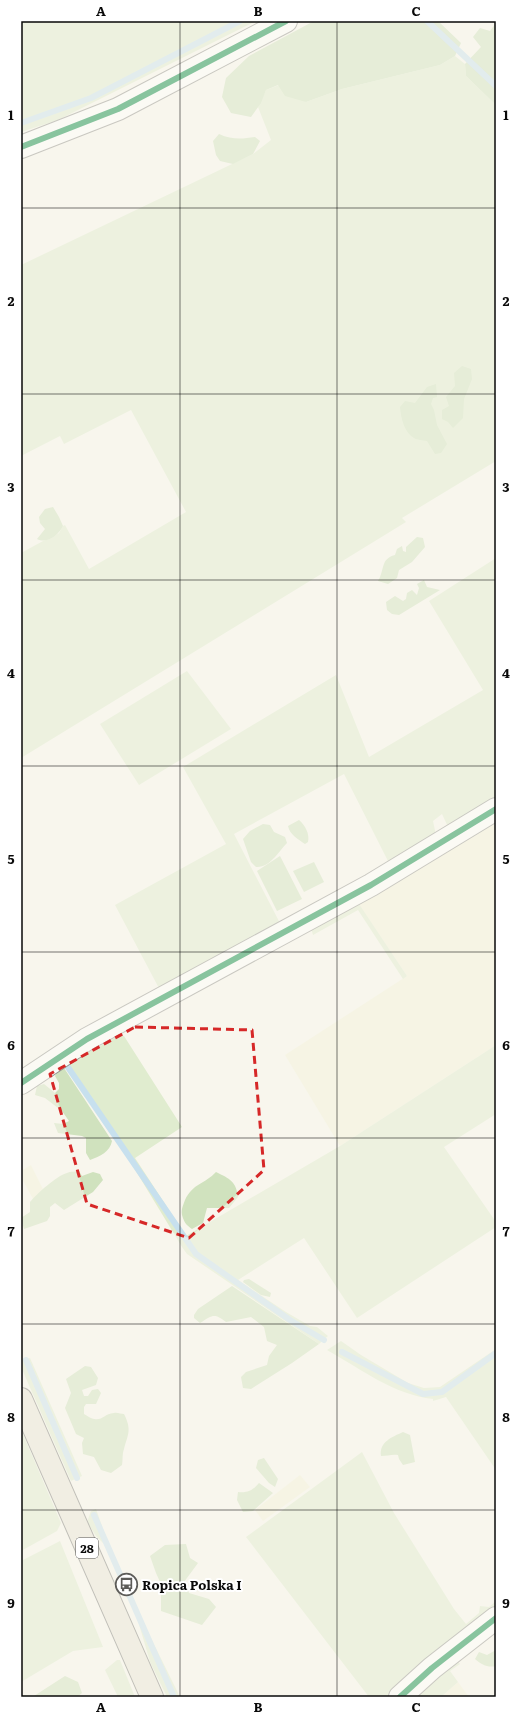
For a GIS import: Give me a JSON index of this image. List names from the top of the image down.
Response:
{
  "streets": {
    "main road": ["28"]
  },
  "places": {
    "bus stop": ["Ropica Polska I"]
  },
  "grid": {
    "columns": ["A", "B", "C"],
    "rows": [
      "1",
      "2",
      "3",
      "4",
      "5",
      "6",
      "7",
      "8",
      "9"
    ]
  }
}
